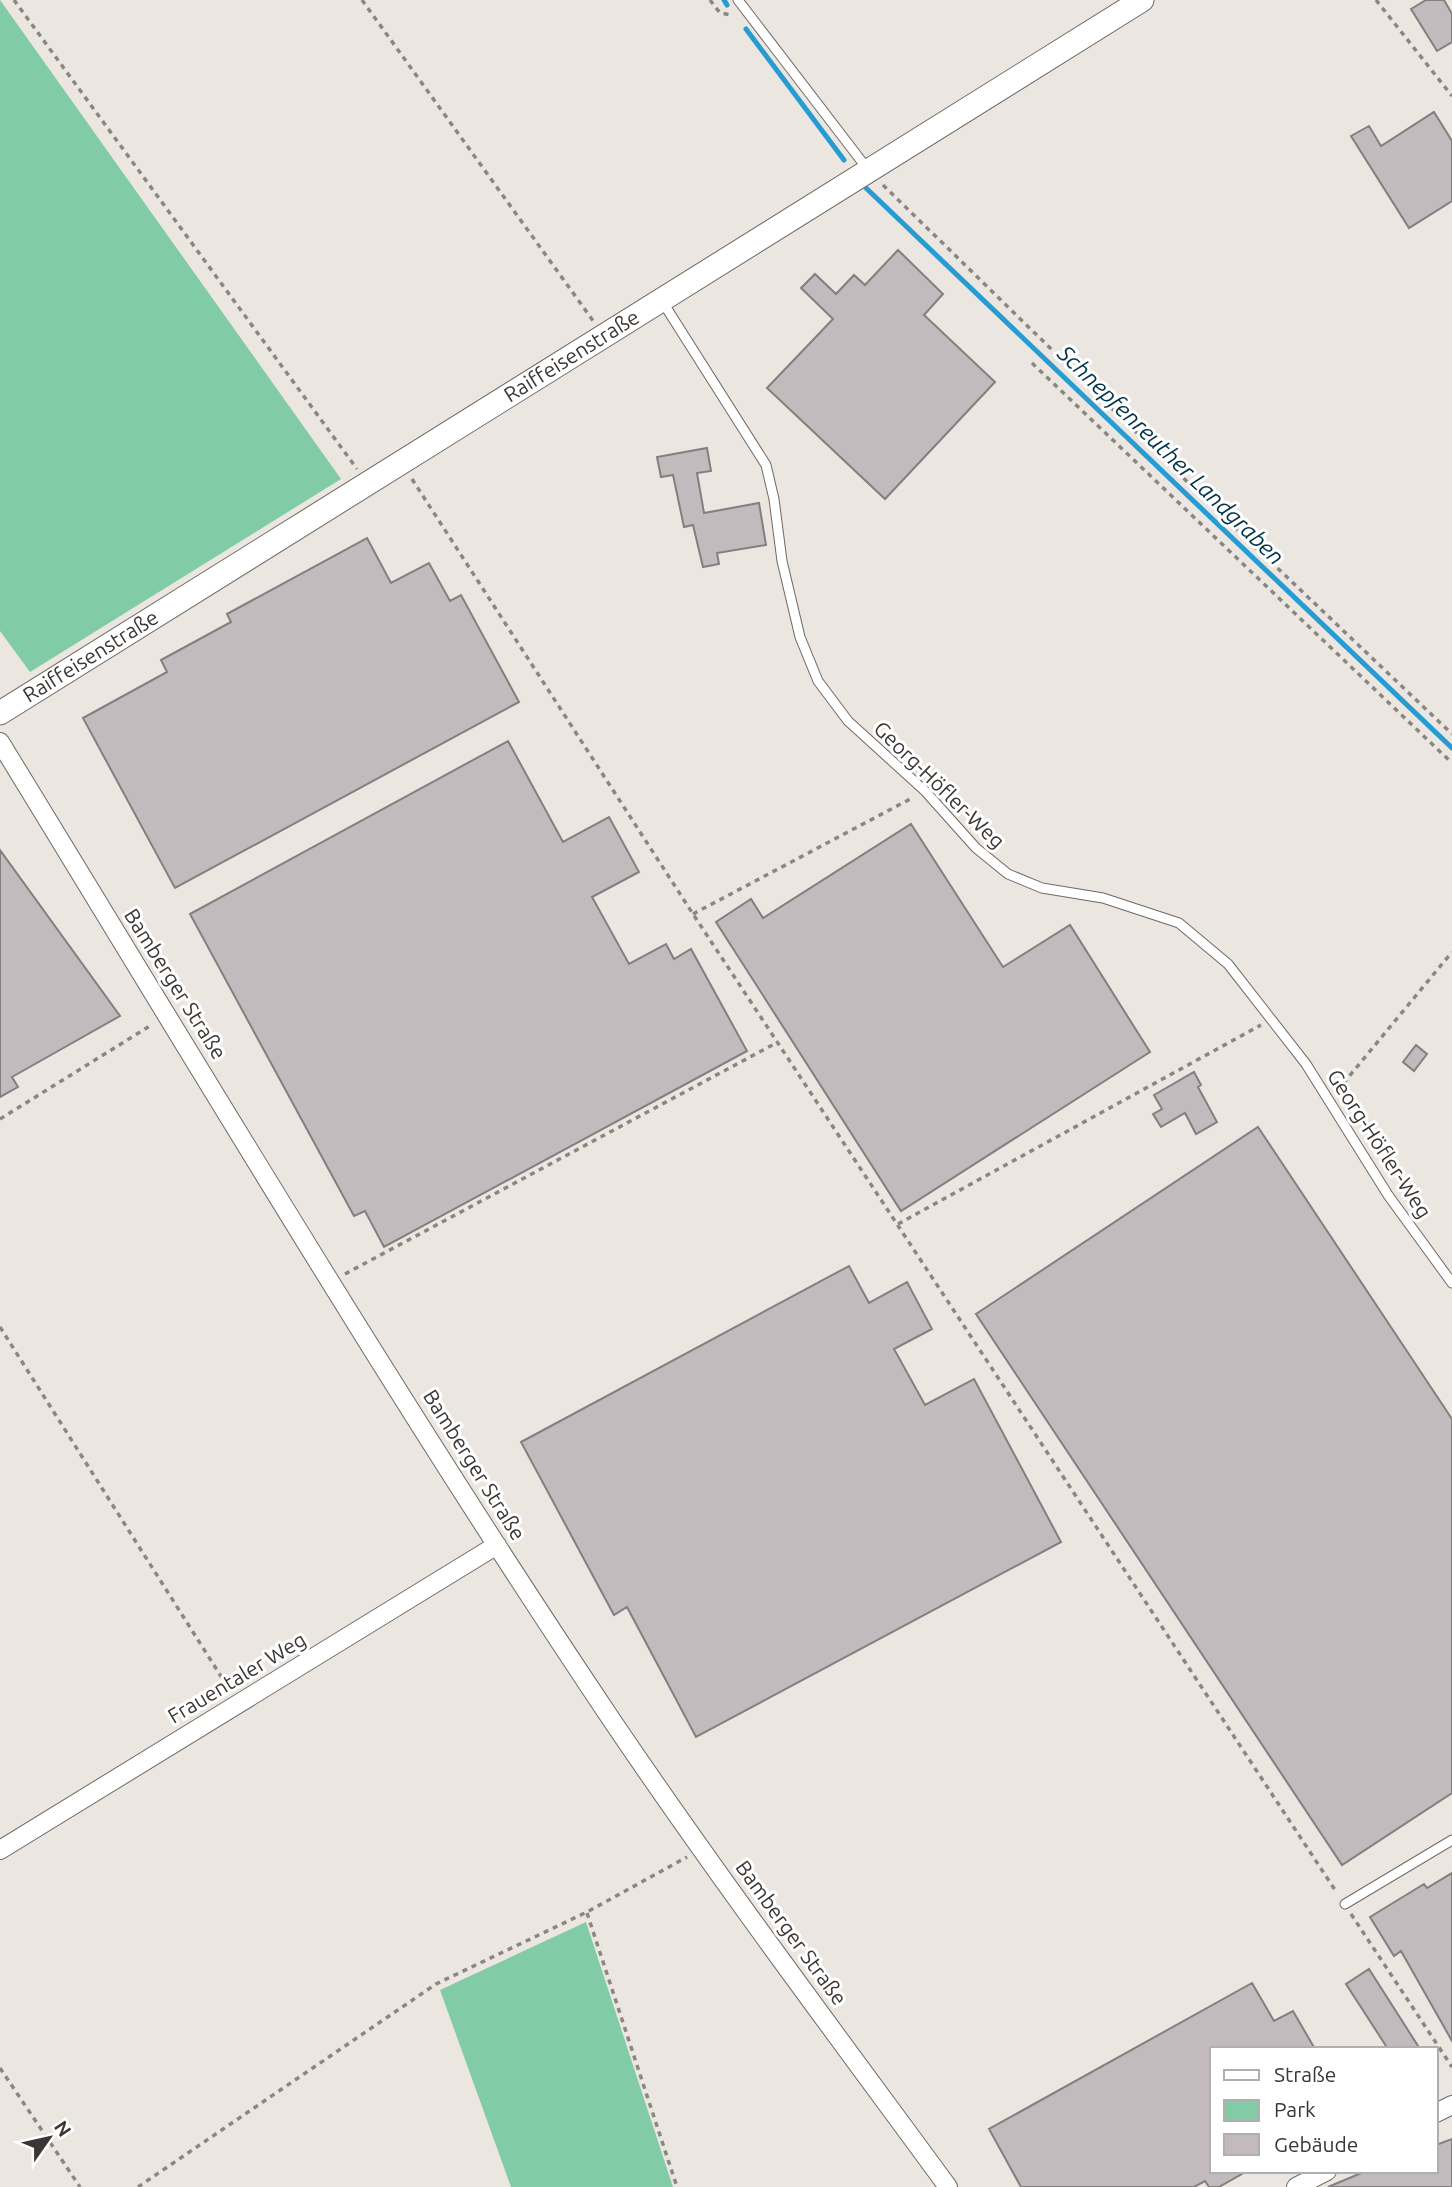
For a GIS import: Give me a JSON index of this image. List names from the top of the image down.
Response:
{
  "streets": {
    "street": ["Raiffeisenstraße", "Bamberger Straße", "Frauentaler Weg"],
    "lane": ["Georg-Höfler-Weg"]
  },
  "crossings": [
    ["Raiffeisenstraße", "Georg-Höfler-Weg"],
    ["Bamberger Straße", "Frauentaler Weg"]
  ],
  "water": ["Schnepfenreuther Landgraben"],
  "legend": ["Straße", "Park", "Gebäude"],
  "north": "top right"
}
